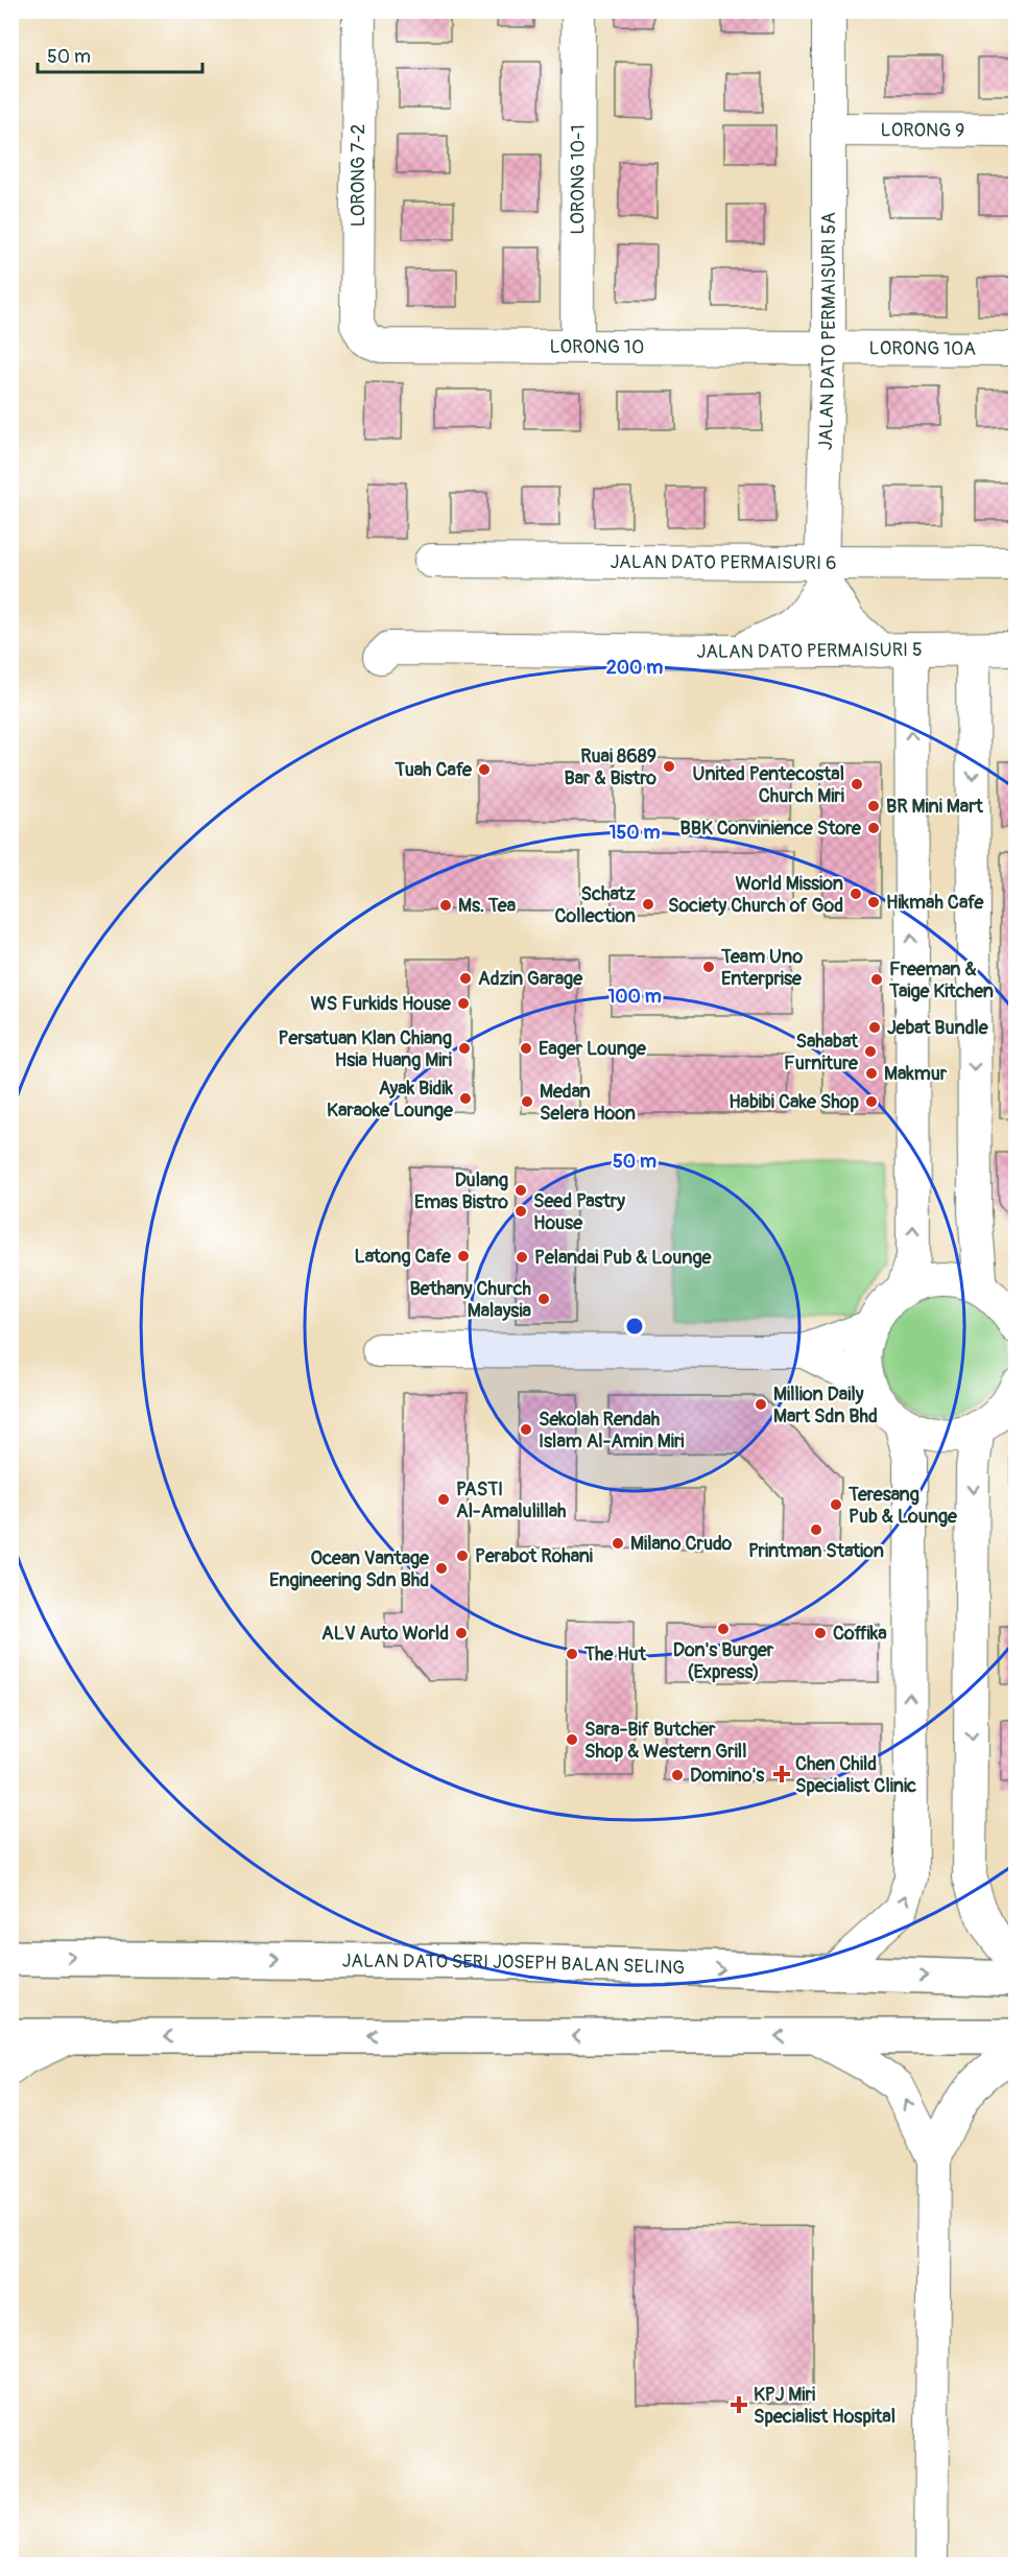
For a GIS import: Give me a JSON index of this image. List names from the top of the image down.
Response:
{
  "streets": {
    "main road": ["JALAN DATO SERI JOSEPH BALAN SELING"],
    "street": [
      "LORONG 9",
      "LORONG 7-2",
      "LORONG 10-1",
      "JALAN DATO PERMAISURI 5A",
      "LORONG 10",
      "LORONG 10A",
      "JALAN DATO PERMAISURI 6",
      "JALAN DATO PERMAISURI 5"
    ]
  },
  "crossings": [
    ["LORONG 9", "JALAN DATO PERMAISURI 5A"],
    ["LORONG 7-2", "LORONG 10"],
    ["LORONG 10-1", "LORONG 10"],
    ["JALAN DATO PERMAISURI 5A", "LORONG 10"],
    ["JALAN DATO PERMAISURI 5A", "LORONG 10A"],
    ["JALAN DATO PERMAISURI 5A", "JALAN DATO PERMAISURI 6"],
    ["JALAN DATO PERMAISURI 5A", "JALAN DATO PERMAISURI 5"],
    ["LORONG 10", "LORONG 10A"]
  ],
  "places": {
    "other": [
      "Ruai 8689 Bar & Bistro",
      "Tuah Cafe",
      "United Pentecostal Church Miri",
      "BR Mini Mart",
      "BBK Convinience Store",
      "World Mission Society Church of God",
      "Hikmah Cafe",
      "Schatz Collection",
      "Ms. Tea",
      "Team Uno Enterprise",
      "Adzin Garage",
      "Freeman & Taige Kitchen",
      "WS Furkids House",
      "Jebat Bundle",
      "Persatuan Klan Chiang Hsia Huang Miri",
      "Eager Lounge",
      "Sahabat Furniture",
      "Makmur",
      "Ayak Bidik Karaoke Lounge",
      "Medan Selera Hoon",
      "Habibi Cake Shop",
      "Dulang Emas Bistro",
      "Seed Pastry House",
      "Latong Cafe",
      "Pelandai Pub & Lounge",
      "Bethany Church Malaysia",
      "Million Daily Mart Sdn Bhd",
      "Sekolah Rendah Islam Al-Amin Miri",
      "PASTI Al-Amalulillah",
      "Teresang Pub & Lounge",
      "Printman Station",
      "Milano Crudo",
      "Perabot Rohani",
      "Ocean Vantage Engineering Sdn Bhd",
      "Don's Burger (Express)",
      "ALV Auto World",
      "Coffika",
      "The Hut",
      "Sara-Bif Butcher Shop & Western Grill",
      "Domino's"
    ],
    "health": ["Chen Child Specialist Clinic", "KPJ Miri Specialist Hospital"]
  },
  "scale_bar": "50 m",
  "rings": [
    "200 m",
    "150 m",
    "100 m",
    "50 m"
  ]
}
